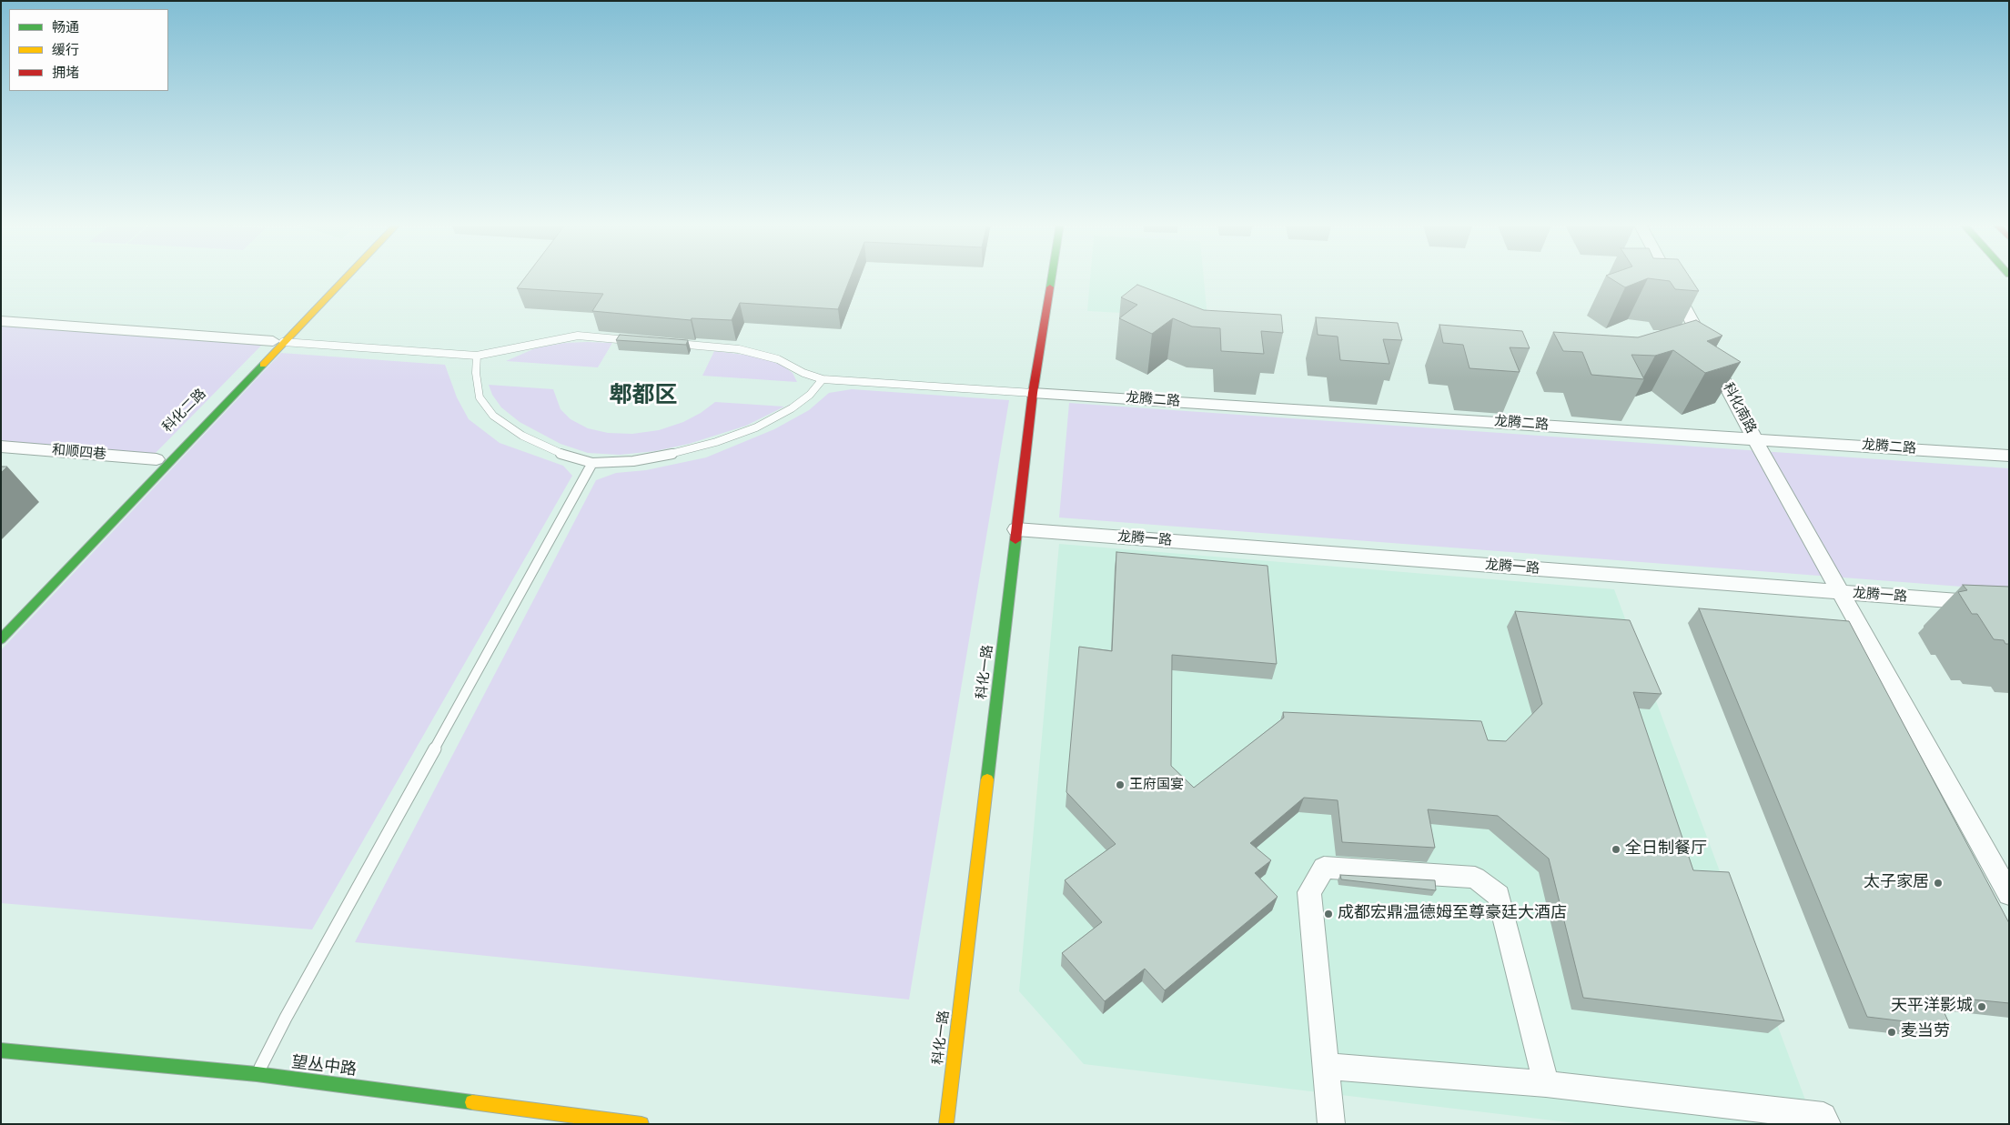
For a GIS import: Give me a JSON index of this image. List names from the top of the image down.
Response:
{
  "streets": {
    "main road": ["科化二路", "科化一路", "望丛中路"],
    "street": [
      "龙腾二路",
      "科化南路",
      "和顺四巷",
      "龙腾一路"
    ]
  },
  "crossings": [
    ["龙腾二路", "科化南路"],
    ["龙腾二路", "科化一路"],
    ["科化南路", "龙腾一路"],
    ["龙腾一路", "科化一路"]
  ],
  "districts": ["郫都区"],
  "places": [
    "王府国宴",
    "全日制餐厅",
    "太子家居",
    "成都宏鼎温德姆至尊豪廷大酒店",
    "天平洋影城",
    "麦当劳"
  ],
  "legend": ["畅通", "缓行", "拥堵"]
}
